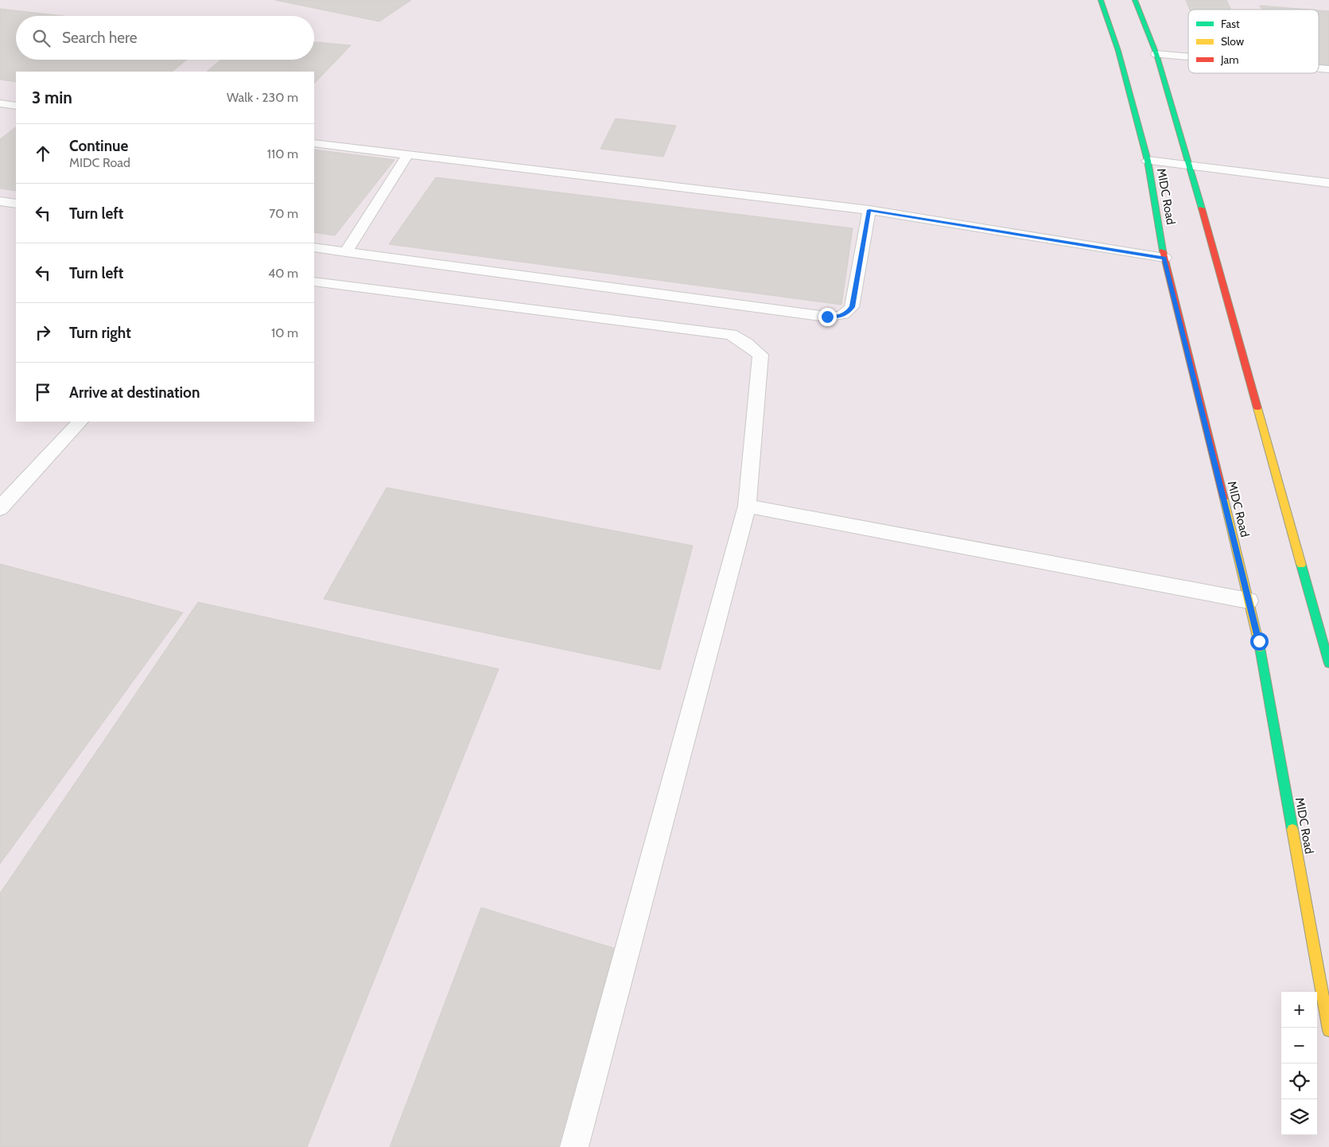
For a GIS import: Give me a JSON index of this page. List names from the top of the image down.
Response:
{
  "streets": {
    "main road": ["MIDC Road"]
  },
  "legend": ["Fast", "Slow", "Jam"],
  "page": {
    "search": "Search here",
    "heading": ["3 min", "Walk · 230 m"],
    "list": [
      ["Continue", "MIDC Road", "110 m"],
      ["Turn left", "70 m"],
      ["Turn left", "40 m"],
      ["Turn right", "10 m"],
      "Arrive at destination"
    ],
    "map_buttons": ["+", "−"]
  }
}
